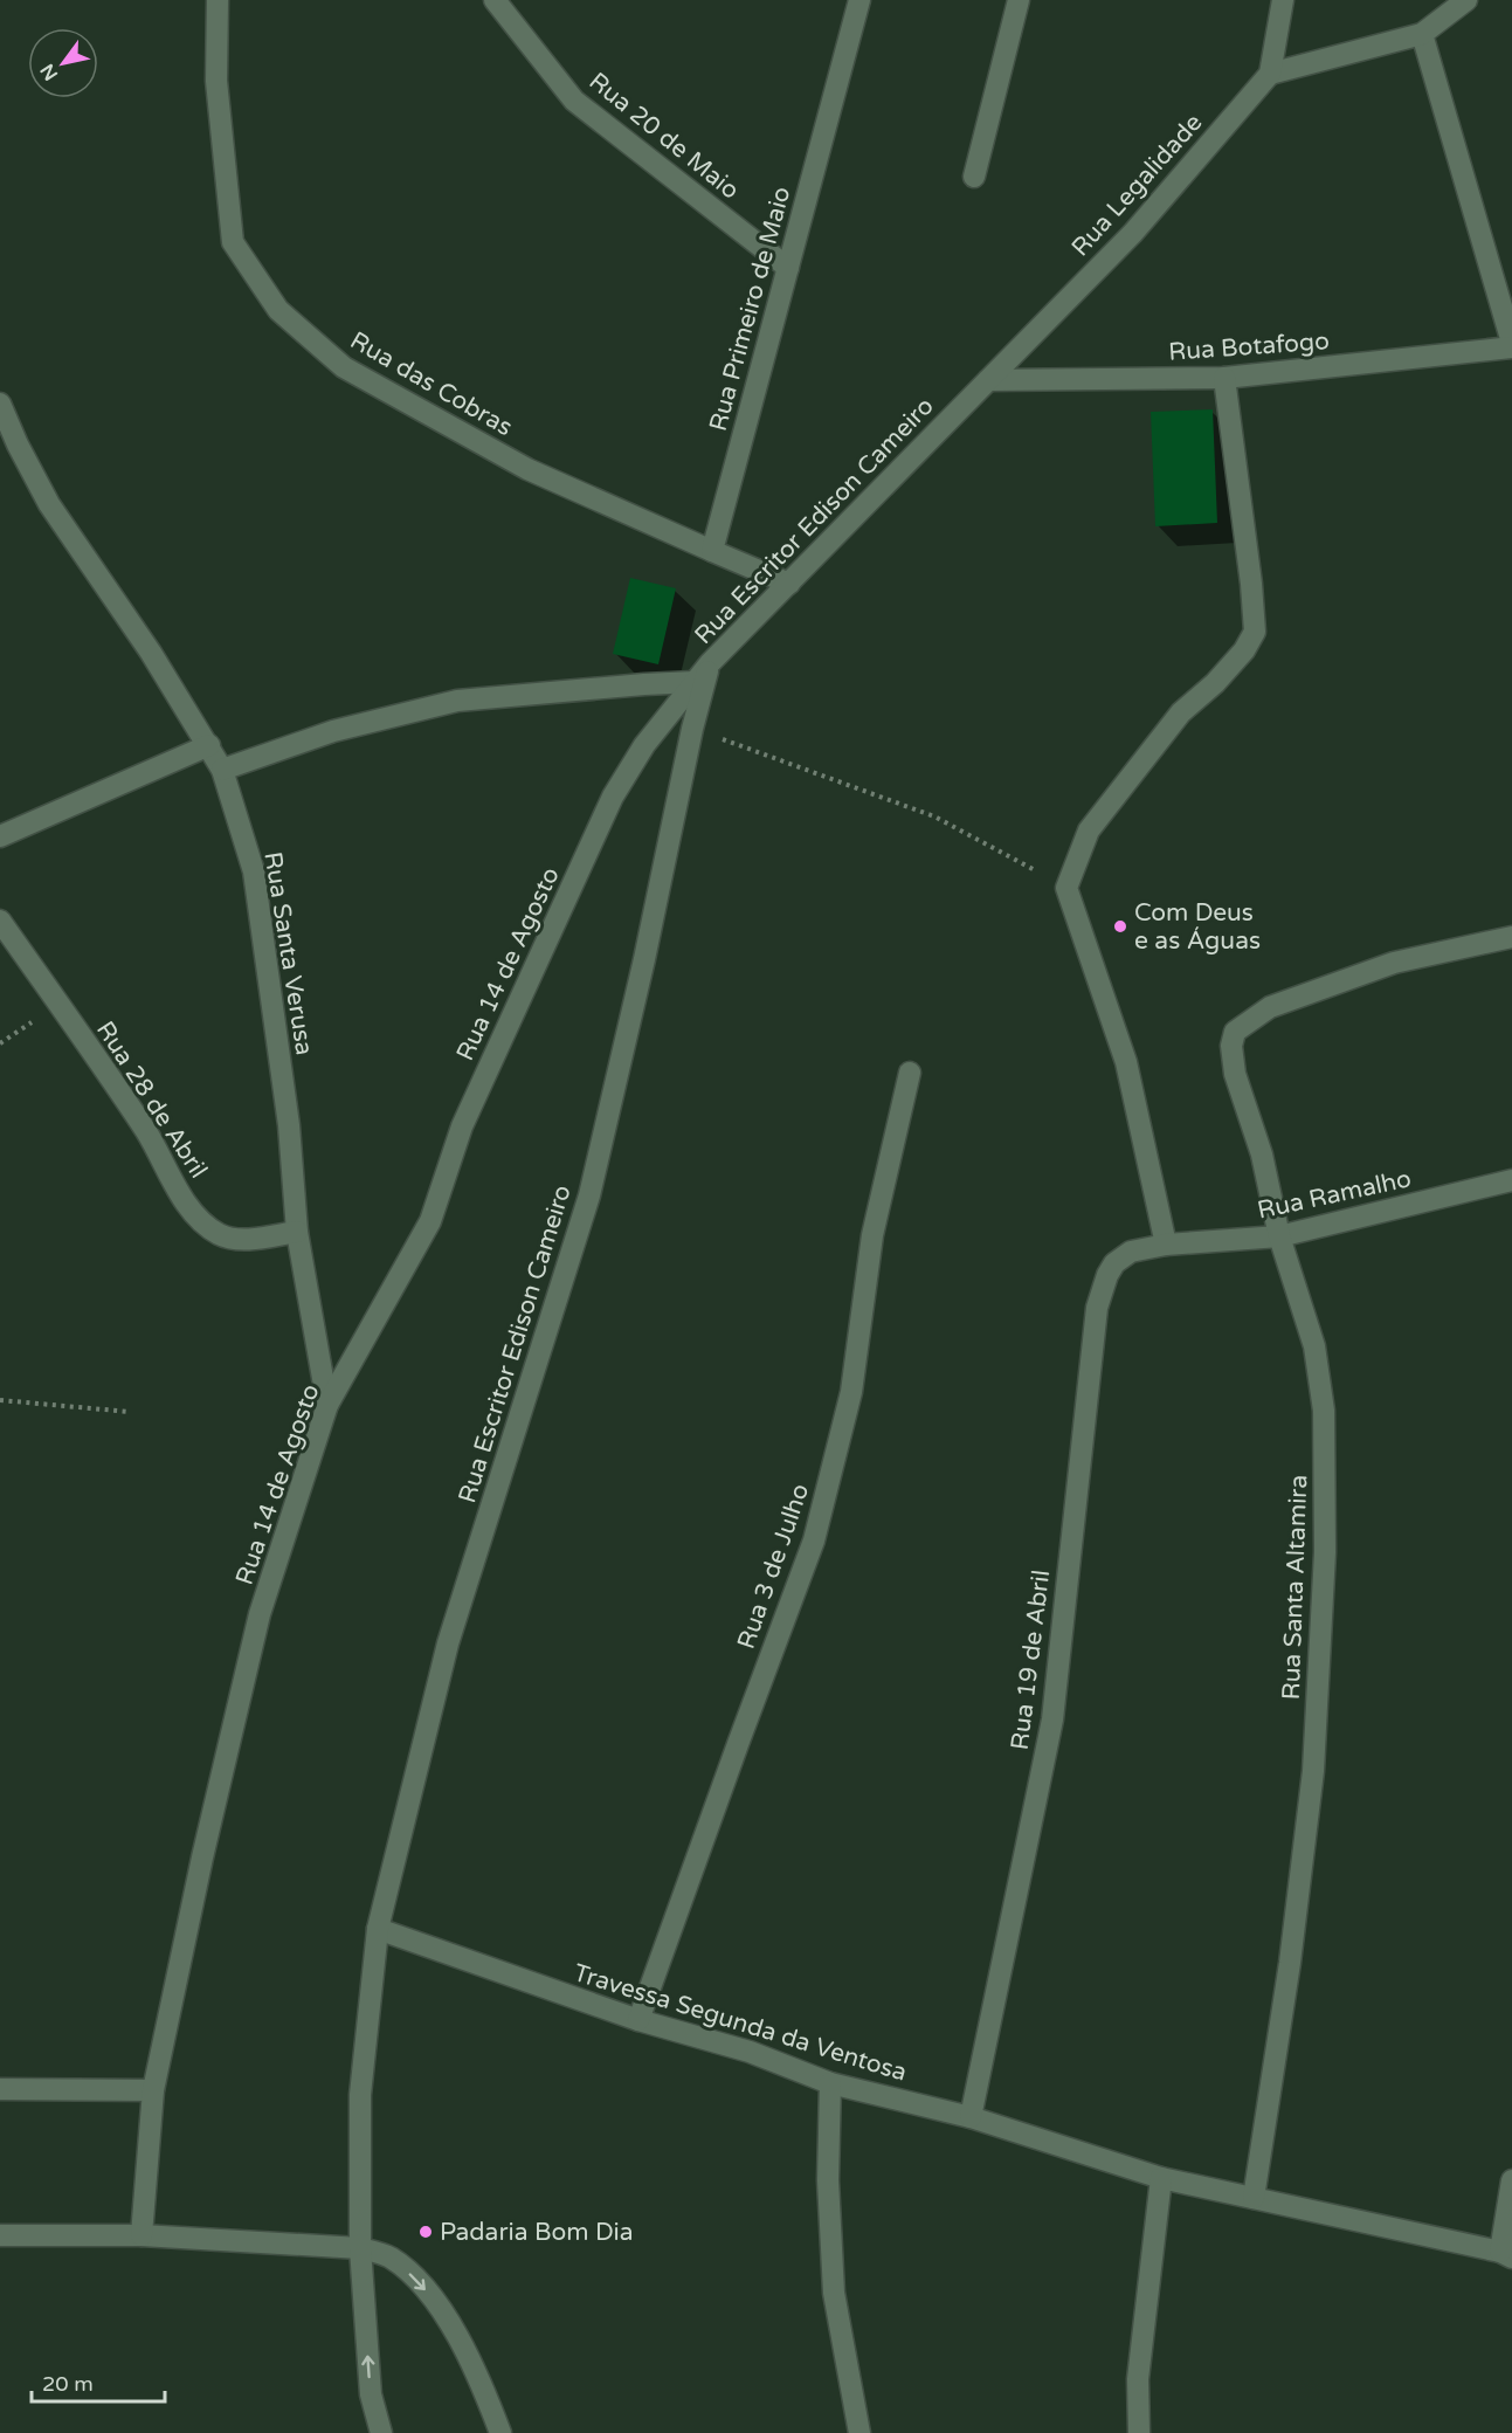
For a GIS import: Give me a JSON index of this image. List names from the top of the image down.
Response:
{
  "streets": {
    "street": [
      "Rua 20 de Maio",
      "Rua Legalidade",
      "Rua Primeiro de Maio",
      "Rua Botafogo",
      "Rua das Cobras",
      "Rua Escritor Edison Cameiro",
      "Rua Santa Verusa",
      "Rua 14 de Agosto",
      "Rua 28 de Abril",
      "Rua Ramalho",
      "Rua 3 de Julho",
      "Rua Santa Altamira",
      "Rua 19 de Abril",
      "Travessa Segunda da Ventosa"
    ]
  },
  "crossings": [
    ["Rua 20 de Maio", "Rua Primeiro de Maio"],
    ["Rua Legalidade", "Rua Botafogo"],
    ["Rua Legalidade", "Rua Escritor Edison Cameiro"],
    ["Rua Primeiro de Maio", "Rua das Cobras"],
    ["Rua Botafogo", "Rua Escritor Edison Cameiro"],
    ["Rua Escritor Edison Cameiro", "Rua 14 de Agosto"],
    ["Rua Escritor Edison Cameiro", "Travessa Segunda da Ventosa"],
    ["Rua Santa Verusa", "Rua 14 de Agosto"],
    ["Rua Santa Verusa", "Rua 28 de Abril"],
    ["Rua Ramalho", "Rua Santa Altamira"],
    ["Rua Ramalho", "Rua 19 de Abril"],
    ["Rua 3 de Julho", "Travessa Segunda da Ventosa"],
    ["Rua Santa Altamira", "Travessa Segunda da Ventosa"],
    ["Rua 19 de Abril", "Travessa Segunda da Ventosa"]
  ],
  "places": ["Com Deus e as Águas", "Padaria Bom Dia"],
  "scale_bar": "20 m",
  "north": "bottom left"
}
